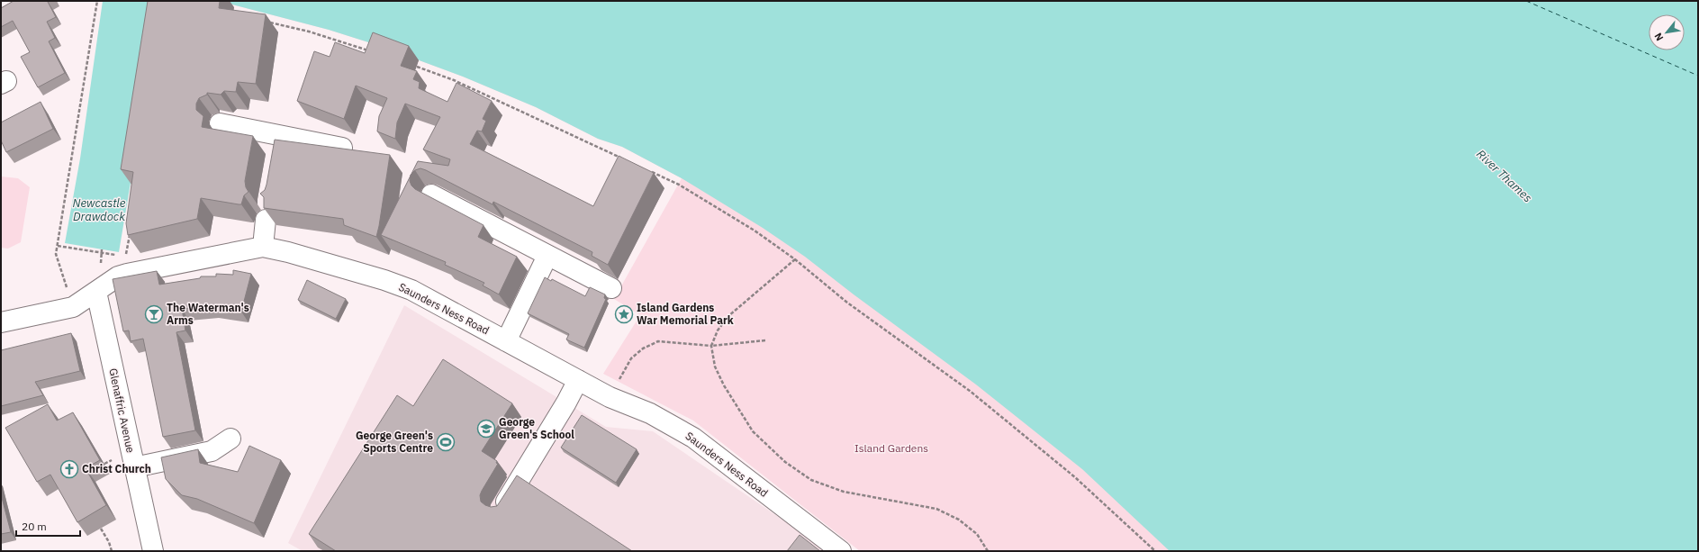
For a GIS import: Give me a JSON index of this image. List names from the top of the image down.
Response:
{
  "streets": {
    "street": ["Saunders Ness Road", "Glenaffric Avenue"]
  },
  "crossings": [
    ["Saunders Ness Road", "Glenaffric Avenue"]
  ],
  "water": ["River Thames", "Newcastle Drawdock"],
  "parks": ["Island Gardens"],
  "places": {
    "bar": ["The Waterman's Arms"],
    "place": ["Island Gardens War Memorial Park"],
    "school or university": ["George Green's School"],
    "sports": ["George Green's Sports Centre"],
    "church": ["Christ Church"]
  },
  "scale_bar": "20 m",
  "north": "bottom left"
}
